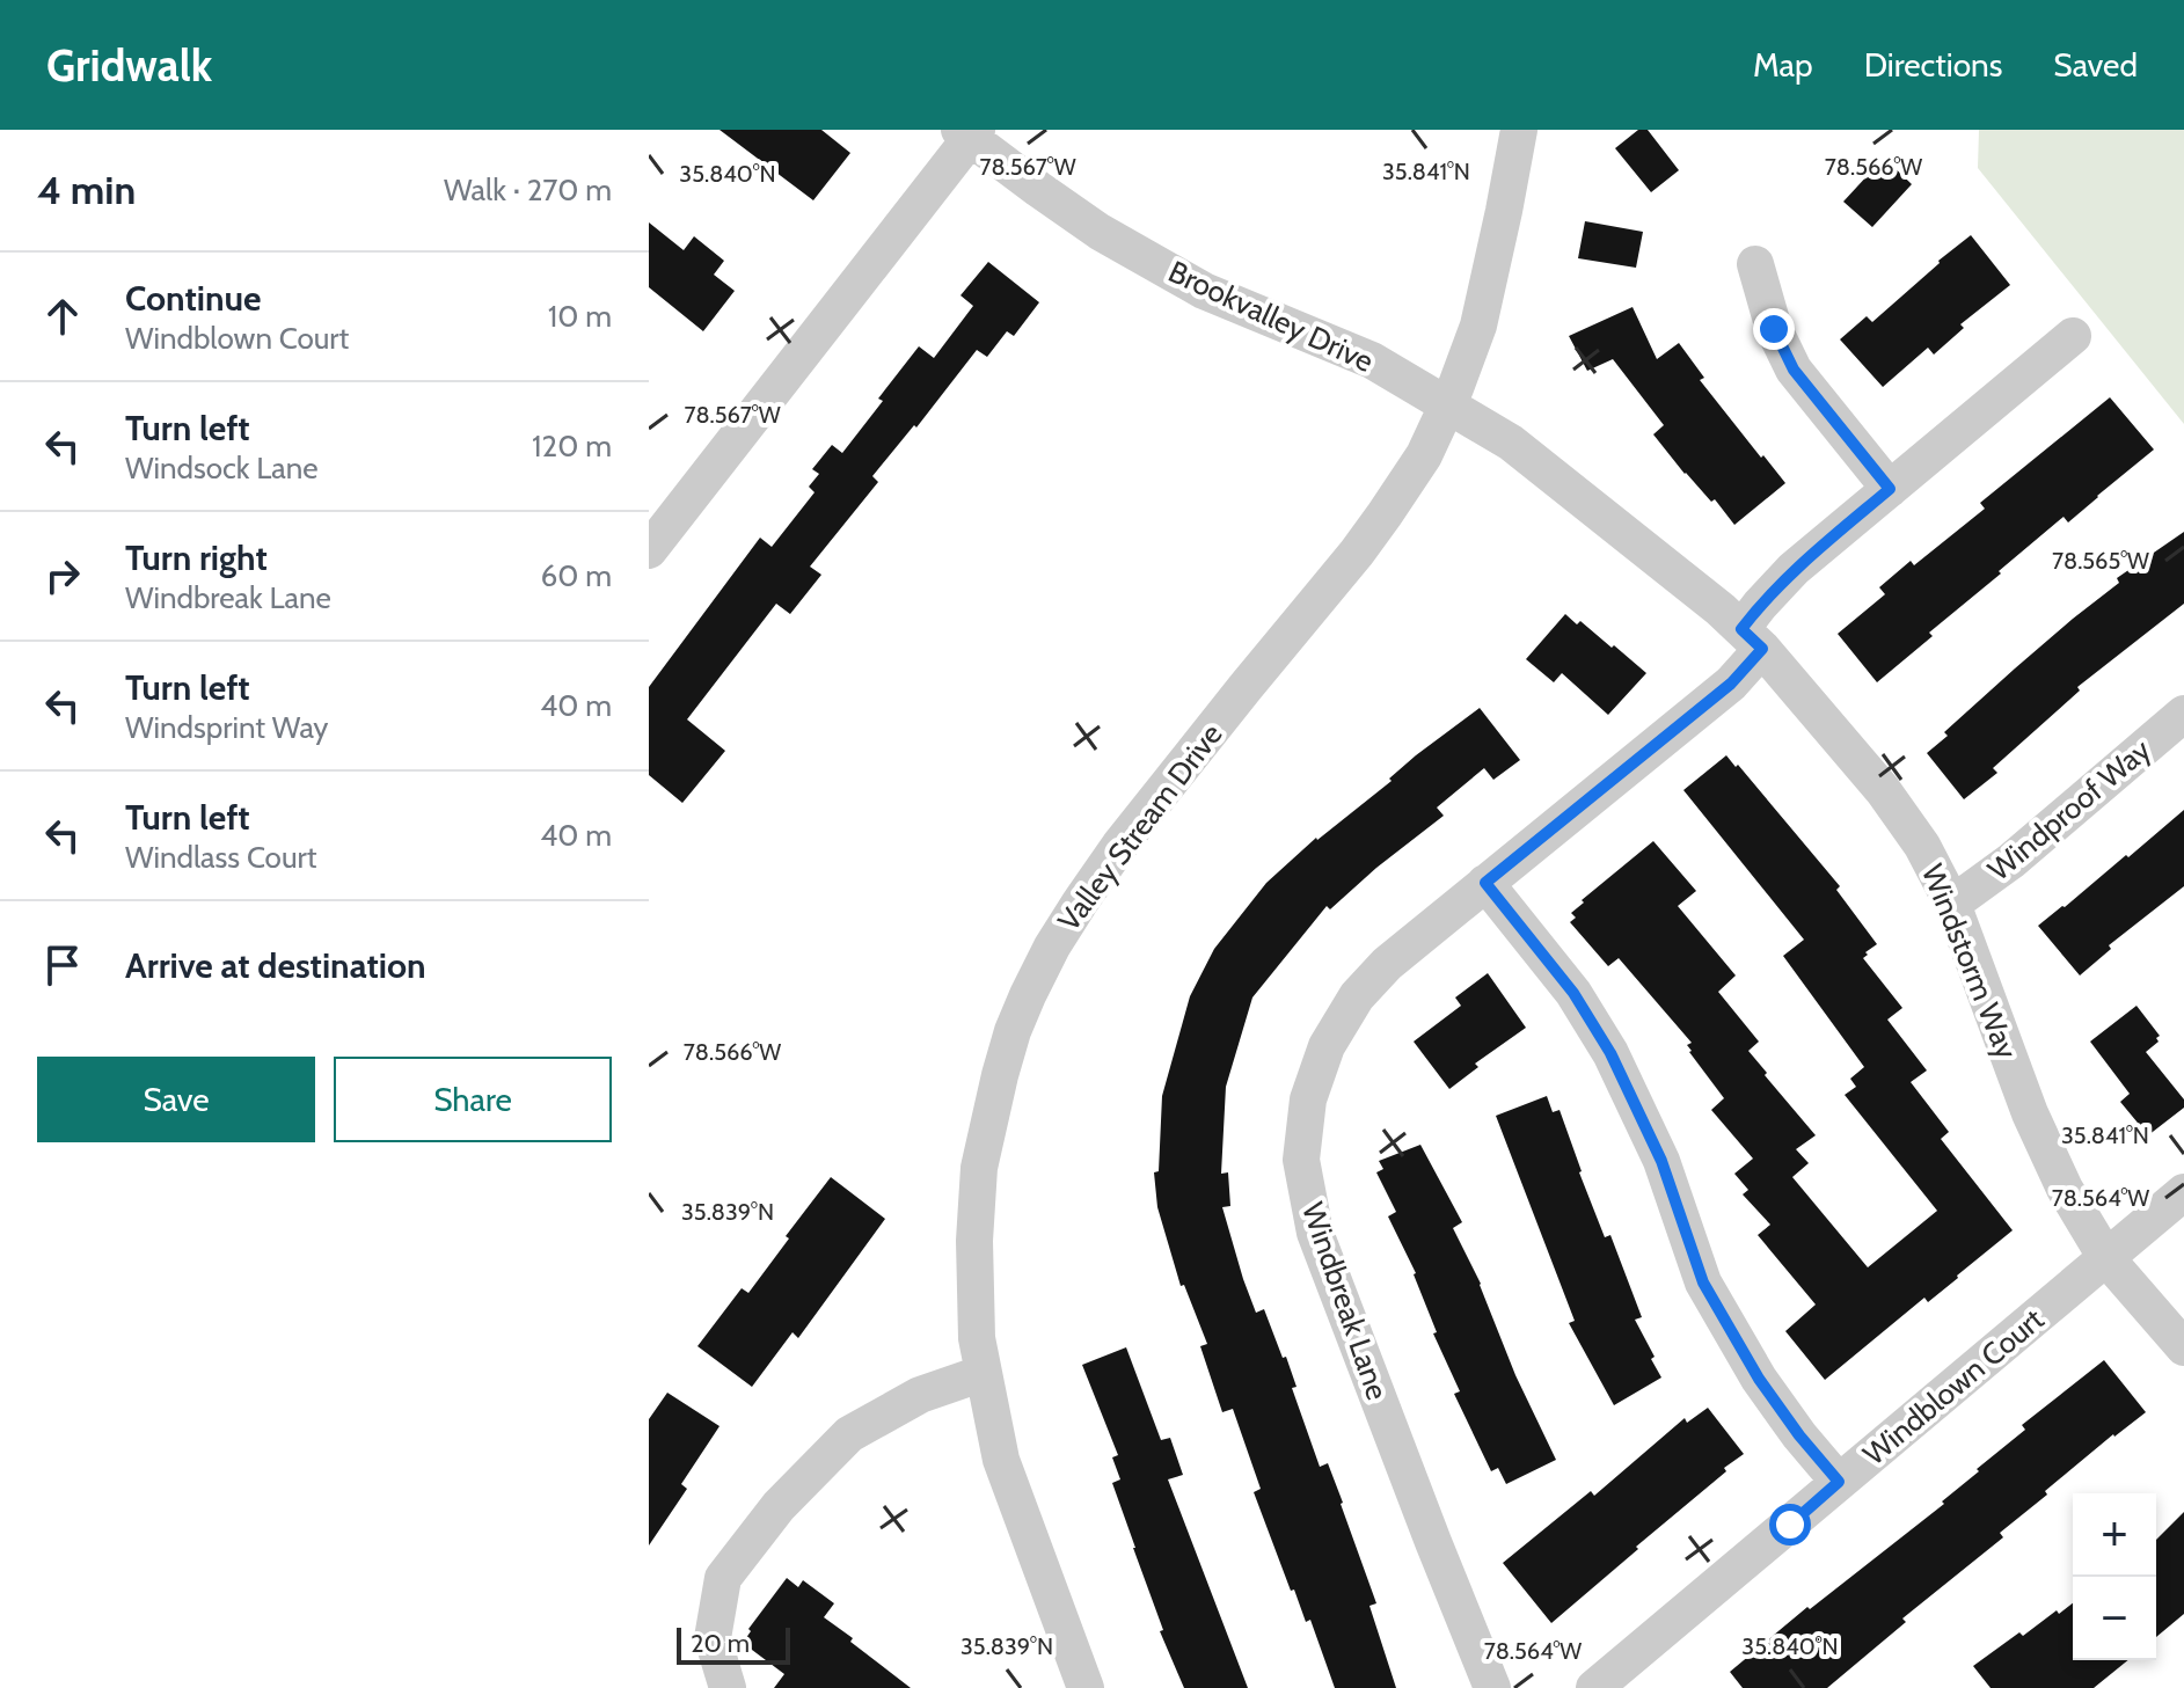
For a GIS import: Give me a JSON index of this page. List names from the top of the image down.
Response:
{
  "streets": {
    "street": [
      "Brookvalley Drive",
      "Windproof Way",
      "Valley Stream Drive",
      "Windstorm Way",
      "Windbreak Lane",
      "Windblown Court"
    ]
  },
  "crossings": [
    ["Brookvalley Drive", "Valley Stream Drive"],
    ["Brookvalley Drive", "Windstorm Way"],
    ["Windproof Way", "Windstorm Way"],
    ["Valley Stream Drive", "Windstorm Way"],
    ["Windstorm Way", "Windbreak Lane"],
    ["Windstorm Way", "Windblown Court"]
  ],
  "scale_bar": "20 m",
  "page": {
    "header": "Gridwalk",
    "nav": ["Map", "Directions", "Saved"],
    "heading": ["4 min", "Walk · 270 m"],
    "list": [
      ["Continue", "Windblown Court", "10 m"],
      ["Turn left", "Windsock Lane", "120 m"],
      ["Turn right", "Windbreak Lane", "60 m"],
      ["Turn left", "Windsprint Way", "40 m"],
      ["Turn left", "Windlass Court", "40 m"],
      "Arrive at destination"
    ],
    "buttons": ["Save", "Share"],
    "map_buttons": ["+", "−"],
    "scale": "20 m"
  },
  "coordinates": [
    "78.567°W",
    "78.566°W",
    "35.841°N",
    "35.840°N",
    "78.565°W",
    "78.564°W",
    "35.839°N"
  ]
}
